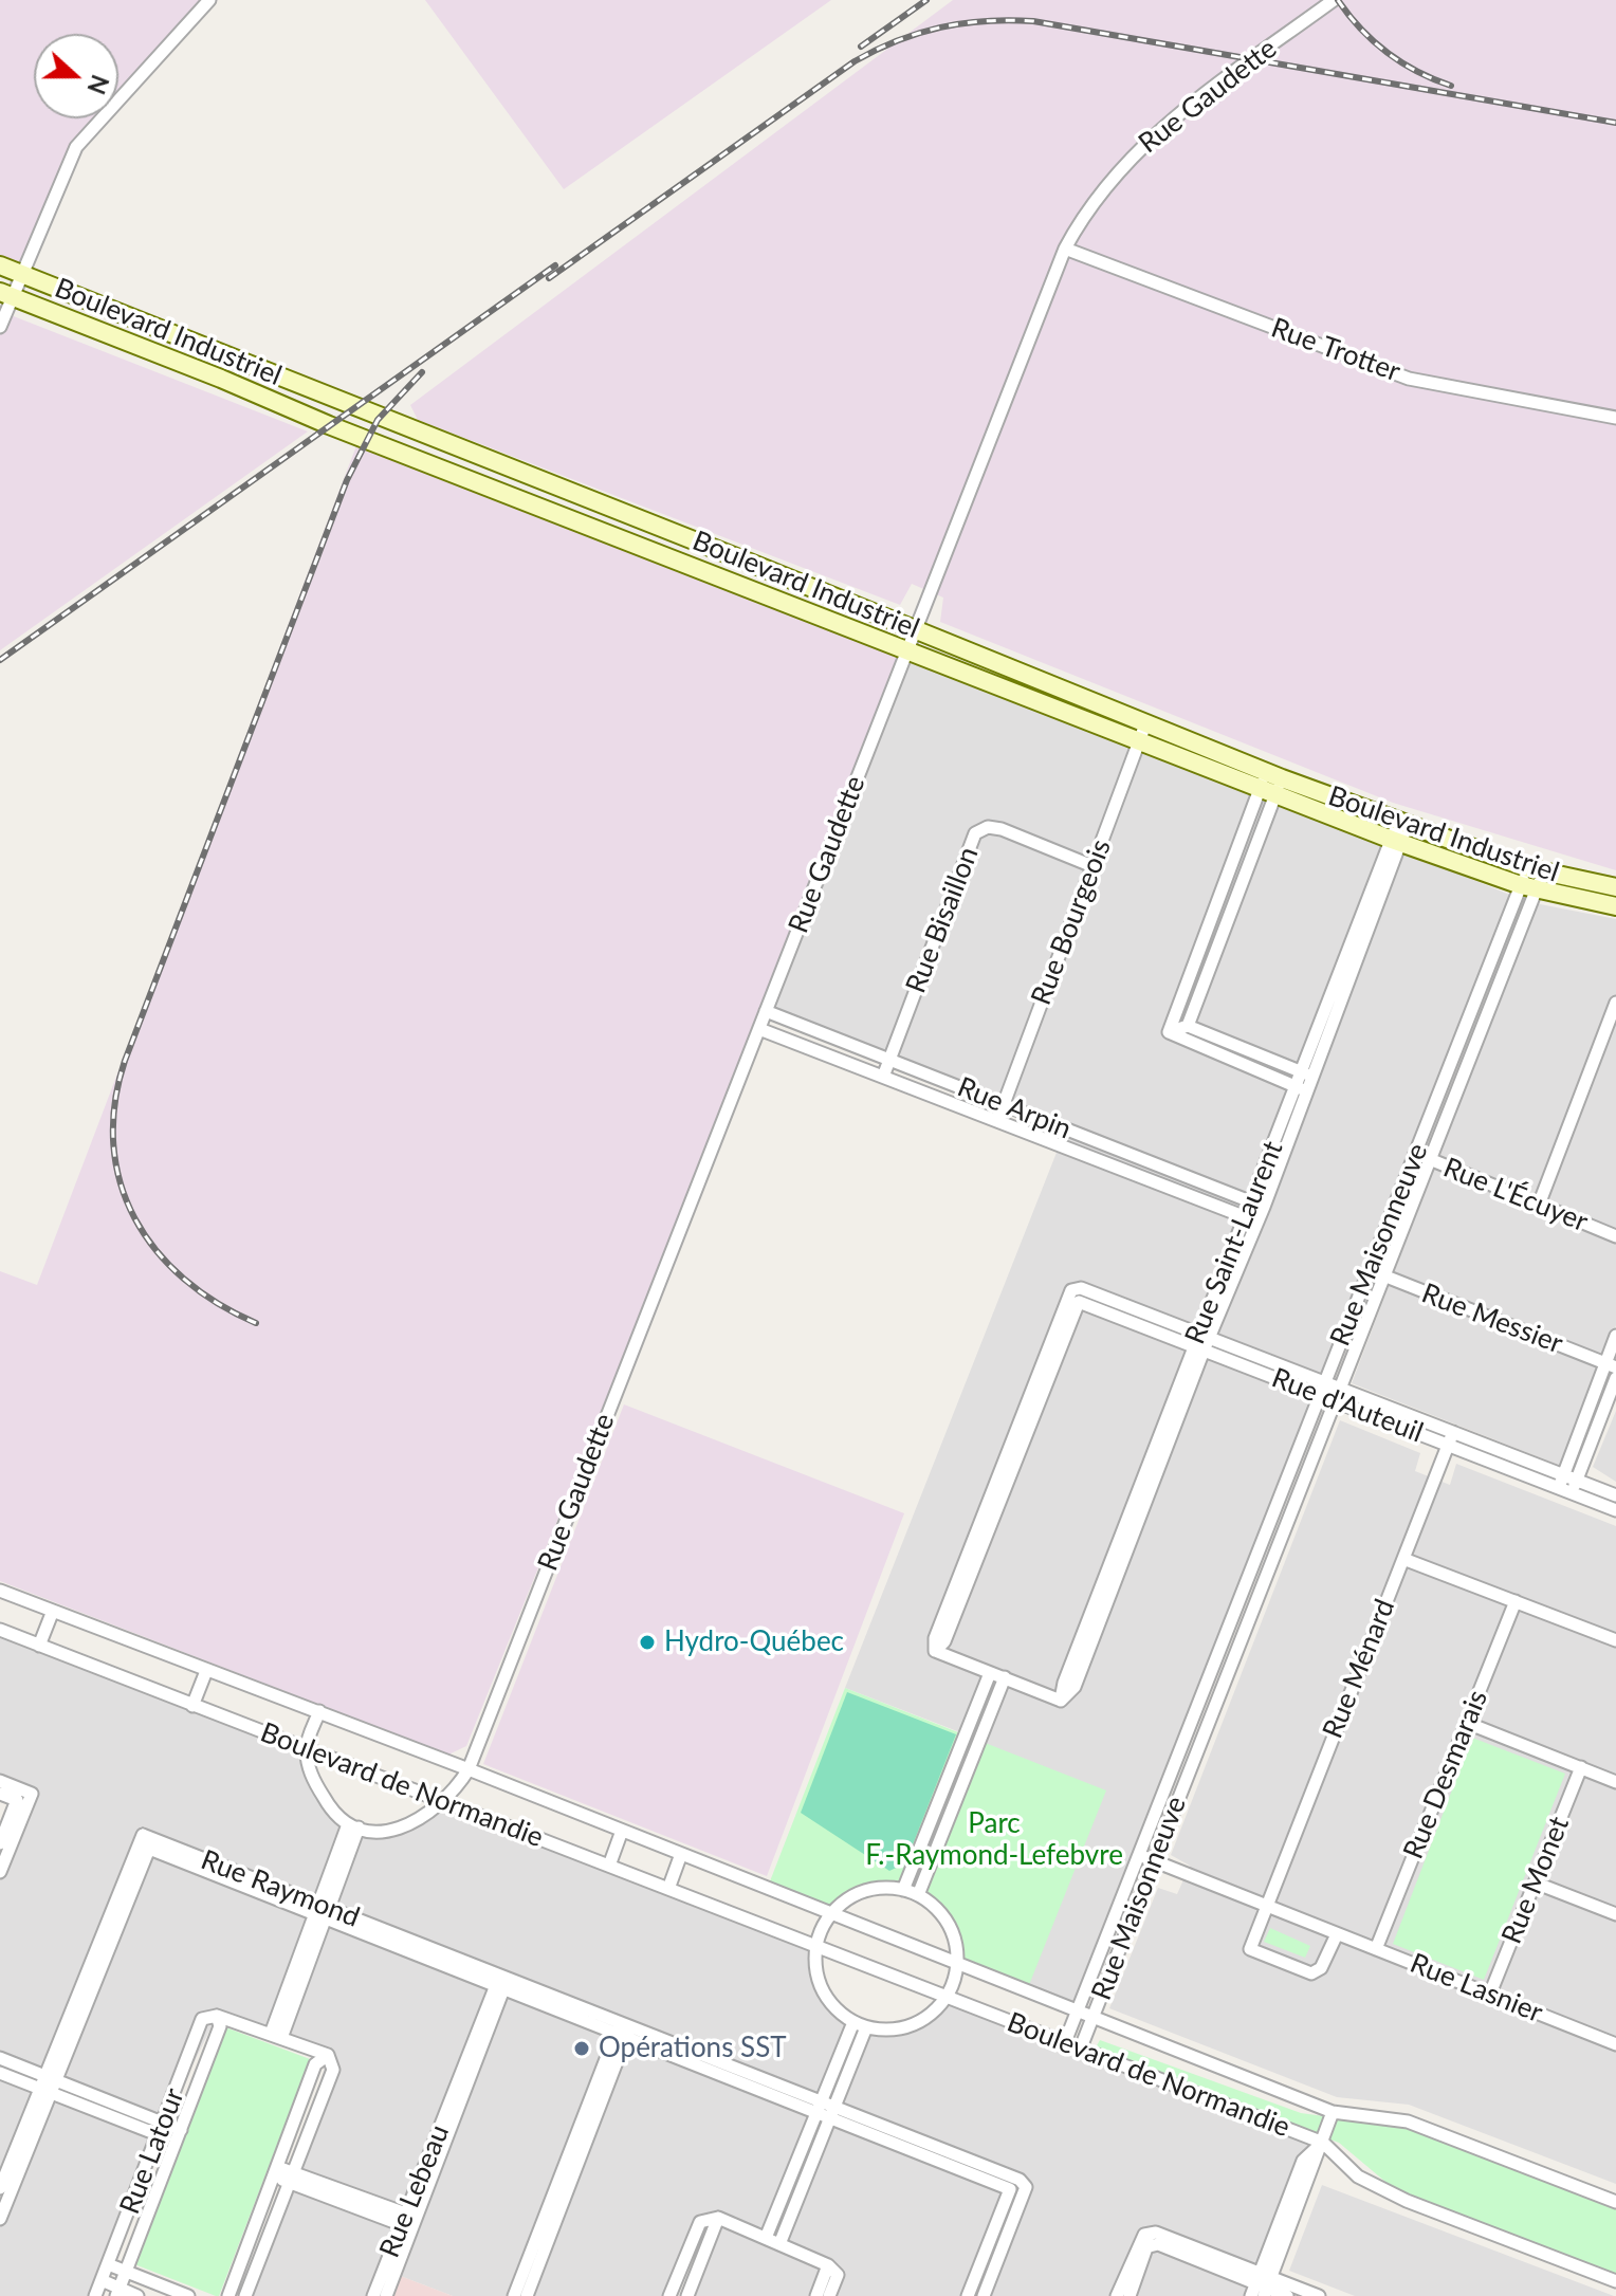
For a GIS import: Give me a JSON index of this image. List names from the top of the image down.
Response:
{
  "streets": {
    "street": [
      "Rue Gaudette",
      "Boulevard Industriel",
      "Rue Trotter",
      "Rue Bisaillon",
      "Rue Bourgeois",
      "Rue Arpin",
      "Rue L'Écuyer",
      "Rue Saint-Laurent",
      "Rue Maisonneuve",
      "Rue Messier",
      "Rue d'Auteuil",
      "Rue Ménard",
      "Rue Desmarais",
      "Boulevard de Normandie",
      "Rue Monet",
      "Rue Raymond",
      "Rue Lasnier",
      "Rue Latour",
      "Rue Lebeau"
    ]
  },
  "crossings": [
    ["Rue Gaudette", "Boulevard Industriel"],
    ["Rue Gaudette", "Rue Trotter"],
    ["Rue Gaudette", "Rue Arpin"],
    ["Rue Gaudette", "Boulevard de Normandie"],
    ["Boulevard Industriel", "Rue Bourgeois"],
    ["Boulevard Industriel", "Rue Saint-Laurent"],
    ["Boulevard Industriel", "Rue Maisonneuve"],
    ["Rue Bisaillon", "Rue Bourgeois"],
    ["Rue Bisaillon", "Rue Arpin"],
    ["Rue Bourgeois", "Rue Arpin"],
    ["Rue Arpin", "Rue Saint-Laurent"],
    ["Rue L'Écuyer", "Rue Maisonneuve"],
    ["Rue Saint-Laurent", "Rue d'Auteuil"],
    ["Rue Maisonneuve", "Rue Messier"],
    ["Rue Maisonneuve", "Rue d'Auteuil"],
    ["Rue Maisonneuve", "Boulevard de Normandie"],
    ["Rue Maisonneuve", "Rue Lasnier"],
    ["Rue d'Auteuil", "Rue Ménard"],
    ["Rue Ménard", "Rue Lasnier"],
    ["Rue Desmarais", "Rue Lasnier"],
    ["Rue Monet", "Rue Lasnier"],
    ["Rue Raymond", "Rue Lebeau"]
  ],
  "parks": ["Parc F.-Raymond-Lefebvre"],
  "places": ["Hydro-Québec", "Opérations SST"],
  "north": "right"
}
